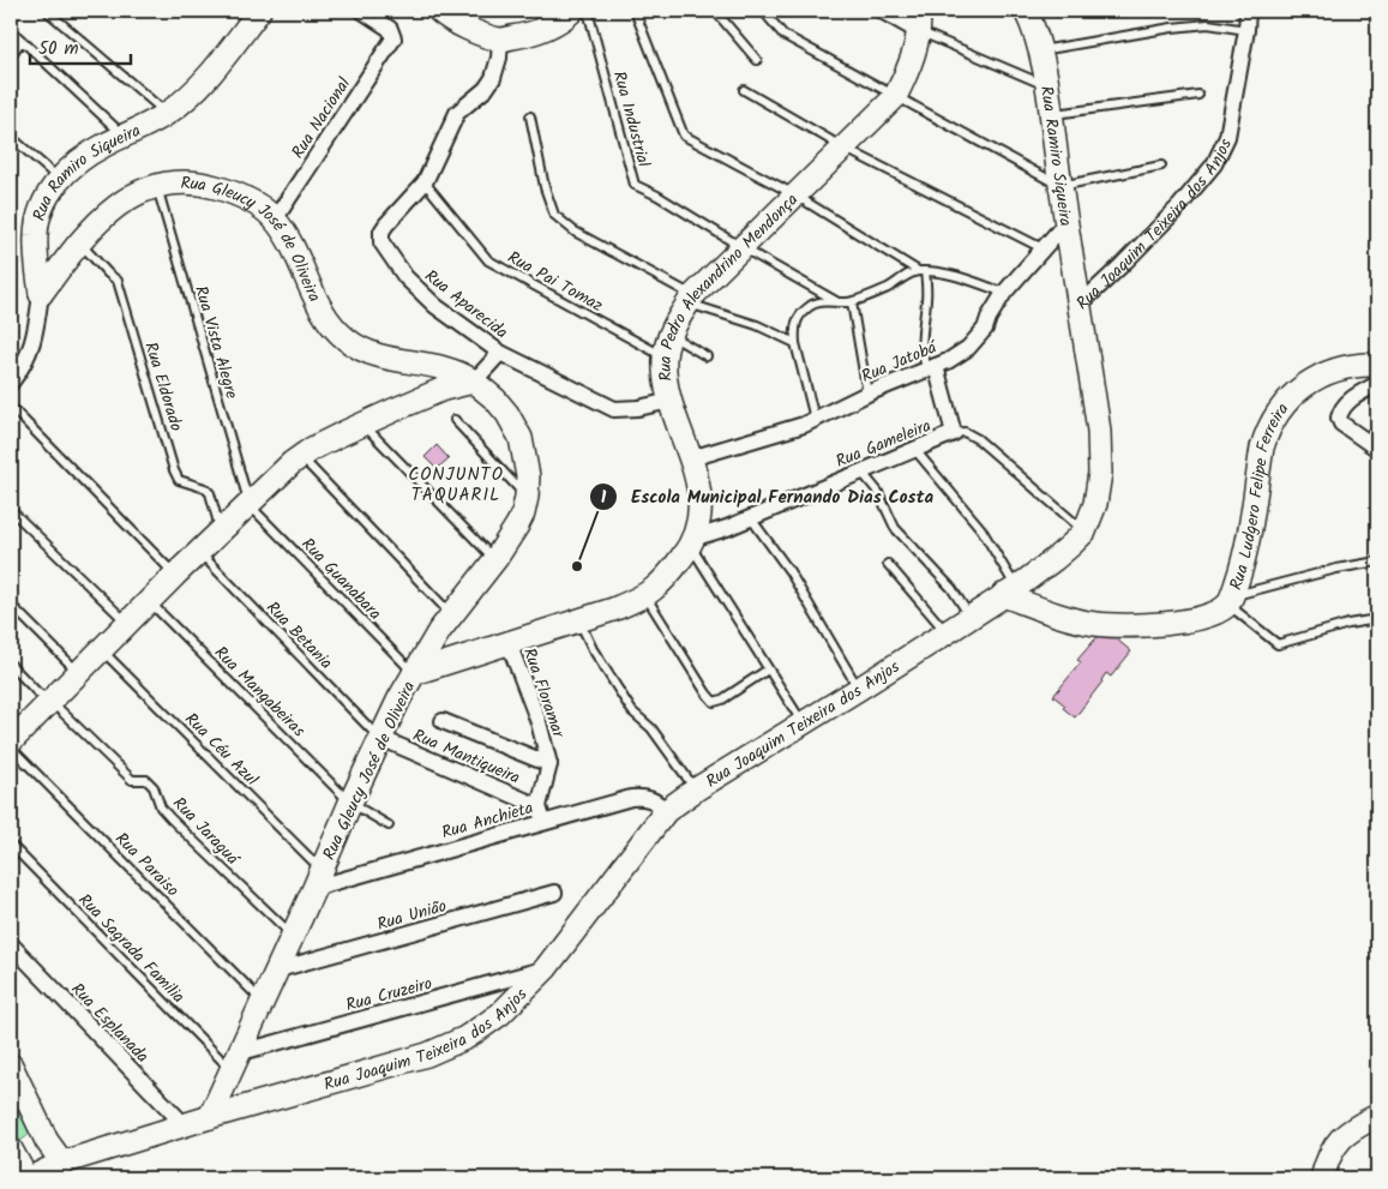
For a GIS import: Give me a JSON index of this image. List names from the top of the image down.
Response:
{
  "streets": {
    "street": [
      "Rua Nacional",
      "Rua Ramiro Siqueira",
      "Rua Joaquim Teixeira dos Anjos",
      "Rua Gleucy José de Oliveira",
      "Rua Pedro Alexandrino Mendonça",
      "Rua Aparecida",
      "Rua Jatobá",
      "Rua Gameleira",
      "Rua Ludgero Felipe Ferreira",
      "Rua Floramar",
      "Rua Mantiqueira",
      "Rua Anchieta",
      "Rua União",
      "Rua Cruzeiro",
      "Rua Esplanada"
    ],
    "lane": [
      "Rua Industrial",
      "Rua Pai Tomaz",
      "Rua Vista Alegre",
      "Rua Eldorado",
      "Rua Guanabara",
      "Rua Betania",
      "Rua Mangabeiras",
      "Rua Céu Azul",
      "Rua Jaraguá",
      "Rua Paraiso",
      "Rua Sagrada Familia"
    ]
  },
  "crossings": [
    ["Rua Nacional", "Rua Gleucy José de Oliveira"],
    ["Rua Industrial", "Rua Pedro Alexandrino Mendonça"],
    ["Rua Ramiro Siqueira", "Rua Joaquim Teixeira dos Anjos"],
    ["Rua Ramiro Siqueira", "Rua Gleucy José de Oliveira"],
    ["Rua Ramiro Siqueira", "Rua Jatobá"],
    ["Rua Joaquim Teixeira dos Anjos", "Rua Gleucy José de Oliveira"],
    ["Rua Joaquim Teixeira dos Anjos", "Rua Ludgero Felipe Ferreira"],
    ["Rua Joaquim Teixeira dos Anjos", "Rua Anchieta"],
    ["Rua Joaquim Teixeira dos Anjos", "Rua Cruzeiro"],
    ["Rua Joaquim Teixeira dos Anjos", "Rua Esplanada"],
    ["Rua Gleucy José de Oliveira", "Rua Pedro Alexandrino Mendonça"],
    ["Rua Gleucy José de Oliveira", "Rua Vista Alegre"],
    ["Rua Gleucy José de Oliveira", "Rua Eldorado"],
    ["Rua Gleucy José de Oliveira", "Rua Guanabara"],
    ["Rua Gleucy José de Oliveira", "Rua Betania"],
    ["Rua Gleucy José de Oliveira", "Rua Mangabeiras"],
    ["Rua Gleucy José de Oliveira", "Rua Céu Azul"],
    ["Rua Gleucy José de Oliveira", "Rua Mantiqueira"],
    ["Rua Gleucy José de Oliveira", "Rua Anchieta"],
    ["Rua Gleucy José de Oliveira", "Rua Jaraguá"],
    ["Rua Gleucy José de Oliveira", "Rua Paraiso"],
    ["Rua Gleucy José de Oliveira", "Rua União"],
    ["Rua Gleucy José de Oliveira", "Rua Sagrada Familia"],
    ["Rua Gleucy José de Oliveira", "Rua Cruzeiro"],
    ["Rua Pai Tomaz", "Rua Pedro Alexandrino Mendonça"],
    ["Rua Pai Tomaz", "Rua Aparecida"],
    ["Rua Pedro Alexandrino Mendonça", "Rua Aparecida"],
    ["Rua Pedro Alexandrino Mendonça", "Rua Jatobá"],
    ["Rua Pedro Alexandrino Mendonça", "Rua Gameleira"],
    ["Rua Pedro Alexandrino Mendonça", "Rua Guanabara"],
    ["Rua Pedro Alexandrino Mendonça", "Rua Floramar"],
    ["Rua Vista Alegre", "Rua Guanabara"],
    ["Rua Betania", "Rua Mantiqueira"],
    ["Rua Floramar", "Rua Mantiqueira"],
    ["Rua Céu Azul", "Rua Anchieta"],
    ["Rua Sagrada Familia", "Rua Cruzeiro"]
  ],
  "districts": ["CONJUNTO TAQUARIL"],
  "places": ["Escola Municipal Fernando Dias Costa"],
  "scale_bar": "50 m"
}
